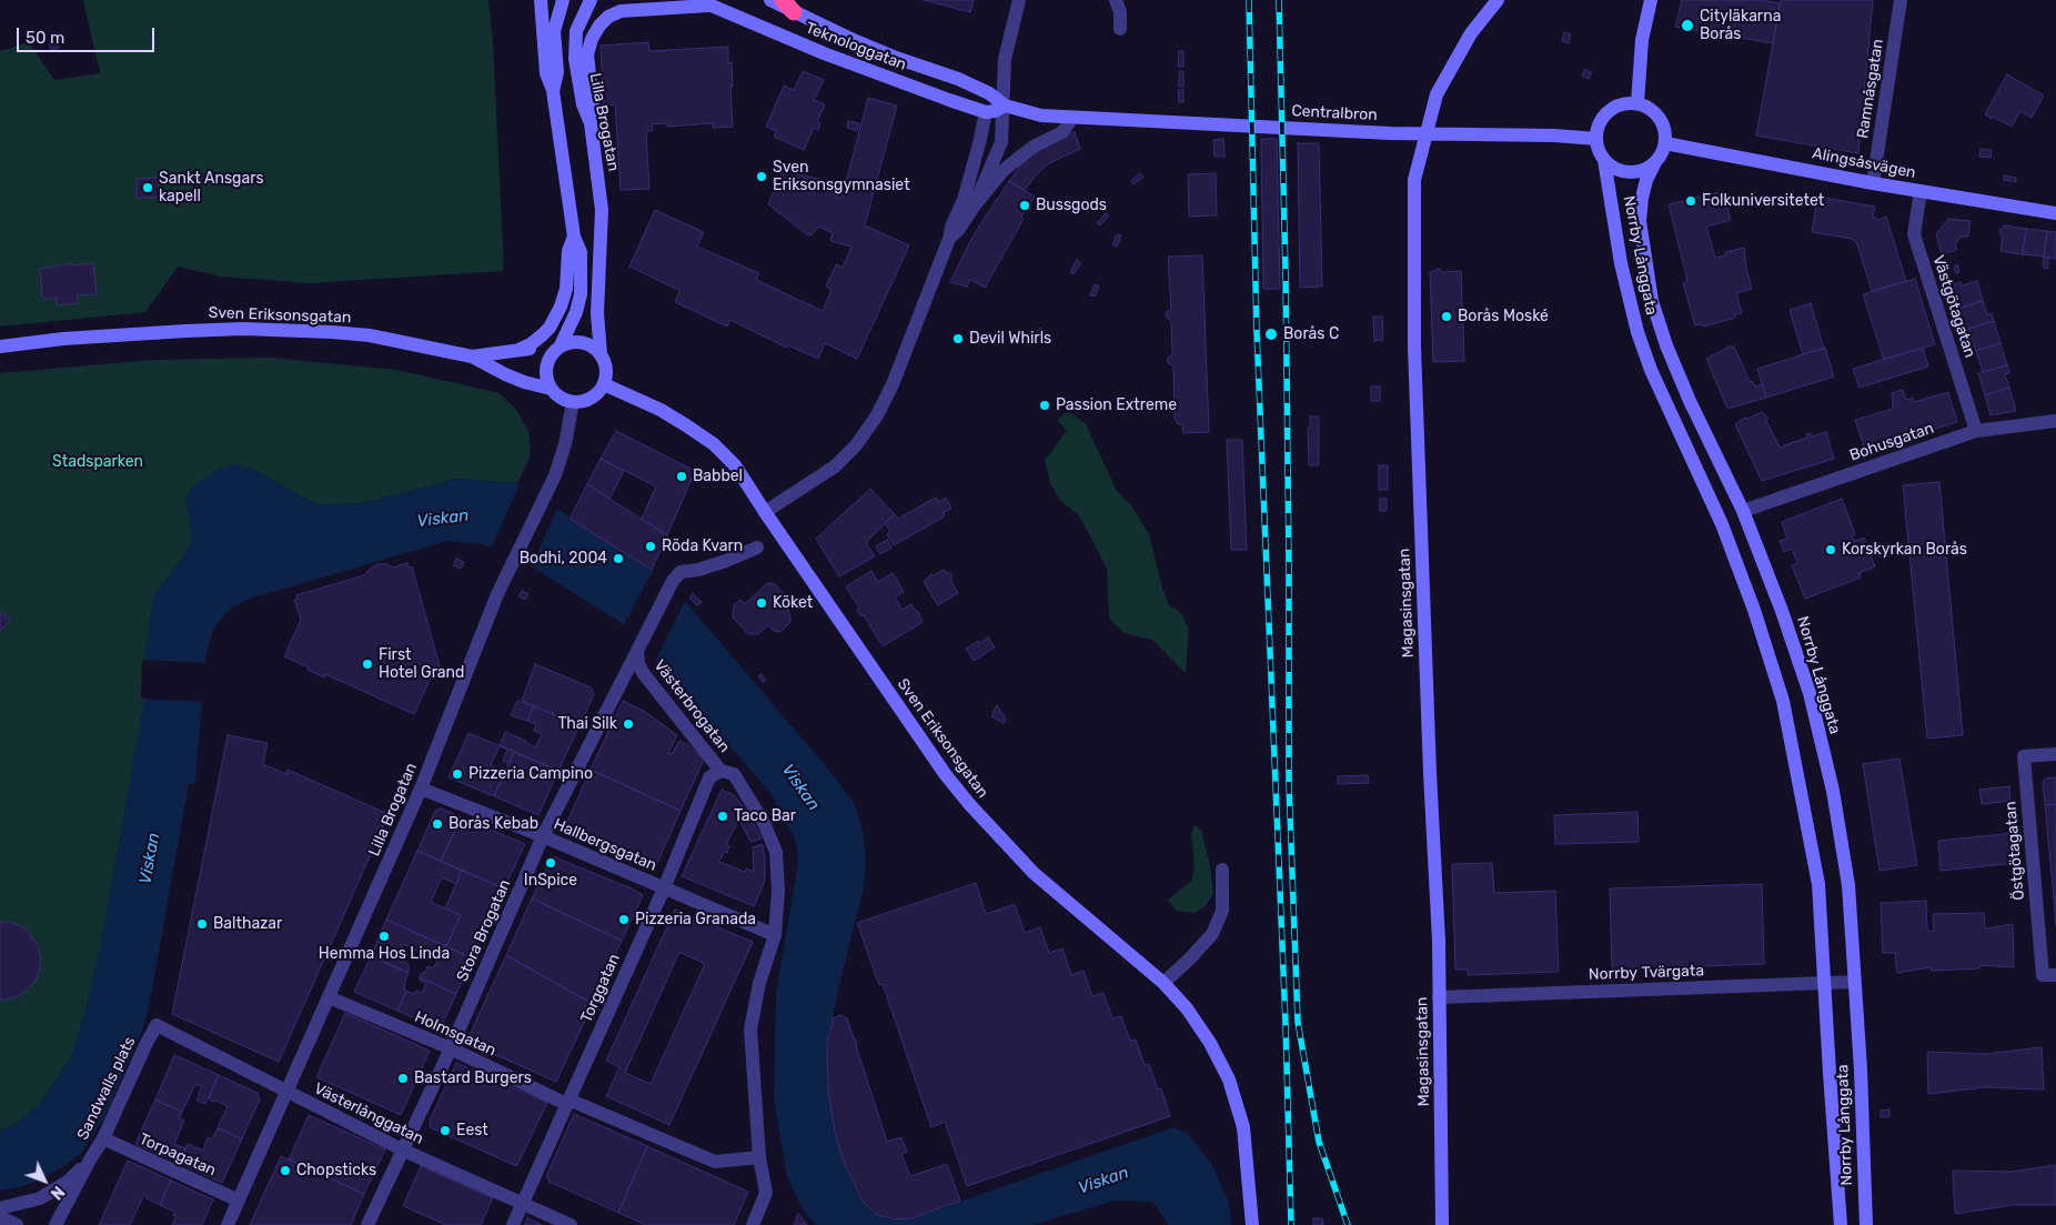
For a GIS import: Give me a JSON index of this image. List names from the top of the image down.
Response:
{
  "streets": {
    "street": [
      "Teknologgatan",
      "Ramnåsgatan",
      "Centralbron",
      "Lilla Brogatan",
      "Alingsåsvägen",
      "Norrby Långgata",
      "Västgötagatan",
      "Sven Eriksonsgatan",
      "Bohusgatan",
      "Magasinsgatan",
      "Västerbrogatan",
      "Hallbergsgatan",
      "Östgötagatan",
      "Stora Brogatan",
      "Norrby Tvärgata",
      "Torggatan",
      "Holmsgatan",
      "Sandwalls plats",
      "Västerlånggatan",
      "Torpagatan"
    ]
  },
  "crossings": [
    ["Teknologgatan", "Centralbron"],
    ["Ramnåsgatan", "Alingsåsvägen"],
    ["Centralbron", "Alingsåsvägen"],
    ["Centralbron", "Norrby Långgata"],
    ["Lilla Brogatan", "Sven Eriksonsgatan"],
    ["Lilla Brogatan", "Hallbergsgatan"],
    ["Lilla Brogatan", "Holmsgatan"],
    ["Lilla Brogatan", "Västerlånggatan"],
    ["Lilla Brogatan", "Torpagatan"],
    ["Alingsåsvägen", "Norrby Långgata"],
    ["Alingsåsvägen", "Västgötagatan"],
    ["Norrby Långgata", "Bohusgatan"],
    ["Norrby Långgata", "Norrby Tvärgata"],
    ["Västgötagatan", "Bohusgatan"],
    ["Magasinsgatan", "Norrby Tvärgata"],
    ["Västerbrogatan", "Hallbergsgatan"],
    ["Västerbrogatan", "Stora Brogatan"],
    ["Västerbrogatan", "Torggatan"],
    ["Västerbrogatan", "Holmsgatan"],
    ["Hallbergsgatan", "Stora Brogatan"],
    ["Hallbergsgatan", "Torggatan"],
    ["Stora Brogatan", "Holmsgatan"],
    ["Stora Brogatan", "Västerlånggatan"],
    ["Torggatan", "Holmsgatan"],
    ["Torggatan", "Västerlånggatan"],
    ["Sandwalls plats", "Västerlånggatan"],
    ["Sandwalls plats", "Torpagatan"]
  ],
  "water": ["Viskan"],
  "parks": ["Stadsparken"],
  "places": [
    "Cityläkarna Borås",
    "Sven Eriksonsgymnasiet",
    "Sankt Ansgars kapell",
    "Folkuniversitetet",
    "Bussgods",
    "Borås Moské",
    "Borås C",
    "Devil Whirls",
    "Passion Extreme",
    "Babbel",
    "Röda Kvarn",
    "Korskyrkan Borås",
    "Bodhi, 2004",
    "Köket",
    "First Hotel Grand",
    "Thai Silk",
    "Pizzeria Campino",
    "Taco Bar",
    "Borås Kebab",
    "InSpice",
    "Pizzeria Granada",
    "Balthazar",
    "Hemma Hos Linda",
    "Bastard Burgers",
    "Eest",
    "Chopsticks"
  ],
  "scale_bar": "50 m",
  "north": "bottom right"
}
